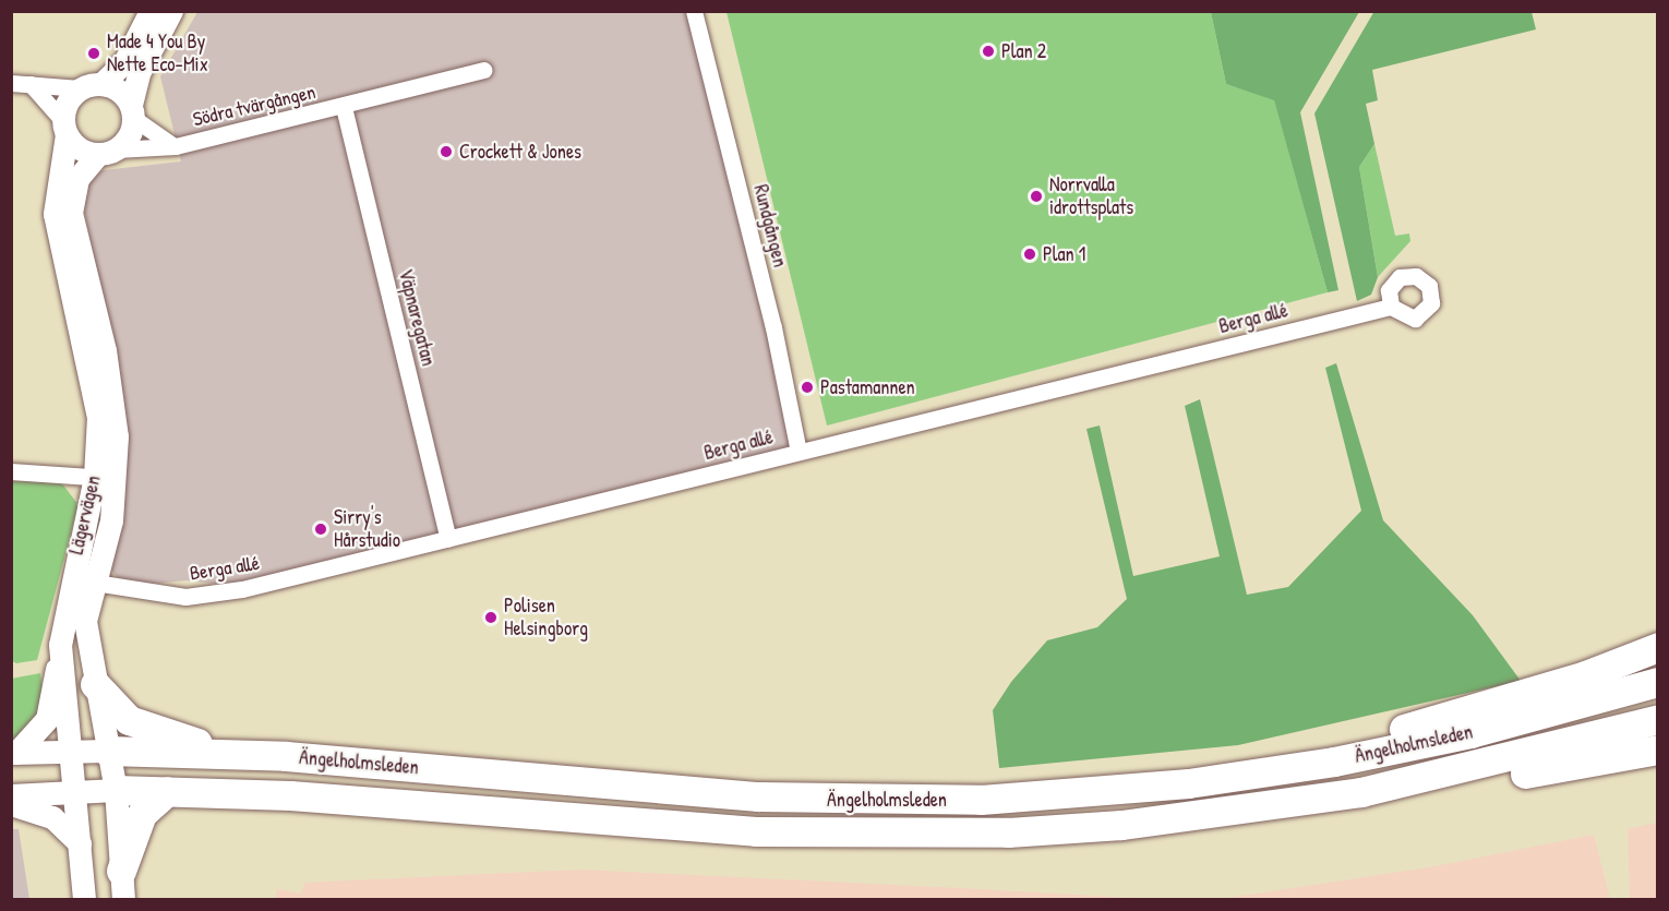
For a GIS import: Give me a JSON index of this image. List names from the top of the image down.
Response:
{
  "streets": {
    "highway": ["Ängelholmsleden"],
    "street": [
      "Södra tvärgången",
      "Rundgången",
      "Väpnaregatan",
      "Berga allé",
      "Lägervägen"
    ]
  },
  "crossings": [
    ["Södra tvärgången", "Väpnaregatan"],
    ["Södra tvärgången", "Lägervägen"],
    ["Rundgången", "Berga allé"],
    ["Väpnaregatan", "Berga allé"],
    ["Berga allé", "Lägervägen"],
    ["Lägervägen", "Ängelholmsleden"]
  ],
  "places": [
    "Plan 2",
    "Made 4 You By Nette Eco-Mix",
    "Crockett & Jones",
    "Norrvalla idrottsplats",
    "Plan 1",
    "Pastamannen",
    "Sirry's Hårstudio",
    "Polisen Helsingborg"
  ]
}
